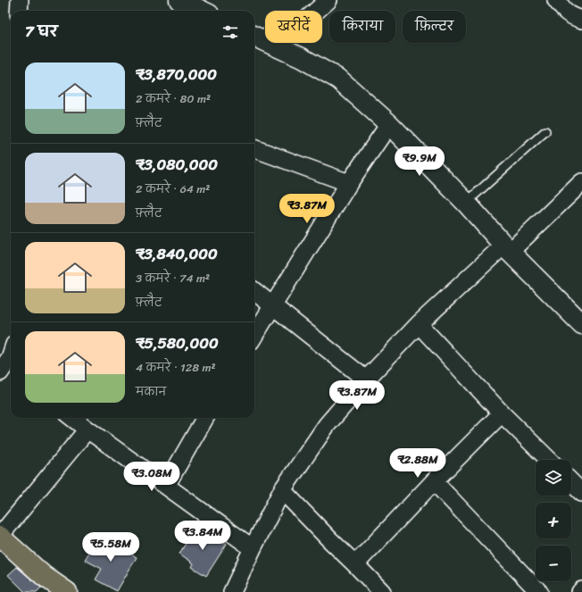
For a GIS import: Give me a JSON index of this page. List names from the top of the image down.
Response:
{
  "page": {
    "chip": ["खरीदें", "किराया", "फ़िल्टर"],
    "heading": "7 घर",
    "list": [
      {
        "name": "₹3,870,000",
        "note": "2 कमरे · 80 m² · फ़्लैट"
      },
      {
        "name": "₹3,080,000",
        "note": "2 कमरे · 64 m² · फ़्लैट"
      },
      {
        "name": "₹3,840,000",
        "note": "3 कमरे · 74 m² · फ़्लैट"
      },
      {
        "name": "₹5,580,000",
        "note": "4 कमरे · 128 m² · मकान"
      }
    ],
    "price": [
      "₹9.9M",
      "₹3.87M",
      "₹3.87M",
      "₹2.88M",
      "₹3.08M",
      "₹3.84M",
      "₹5.58M"
    ],
    "map_buttons": ["+", "−"]
  }
}
